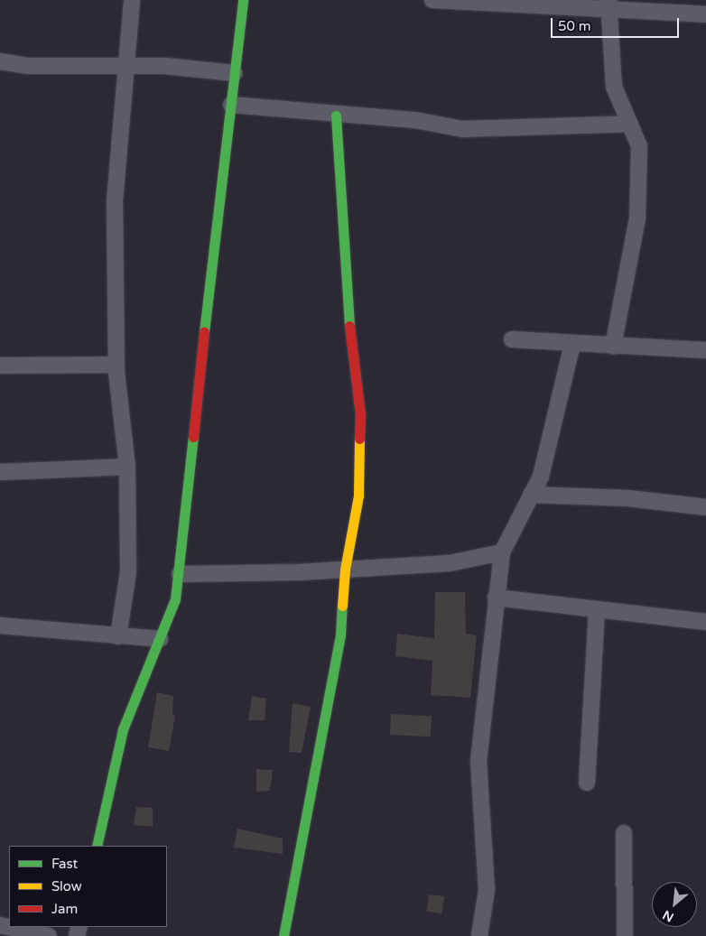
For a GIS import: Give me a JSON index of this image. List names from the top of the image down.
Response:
{
  "legend": ["Fast", "Slow", "Jam"],
  "scale_bar": "50 m",
  "north": "bottom left"
}
